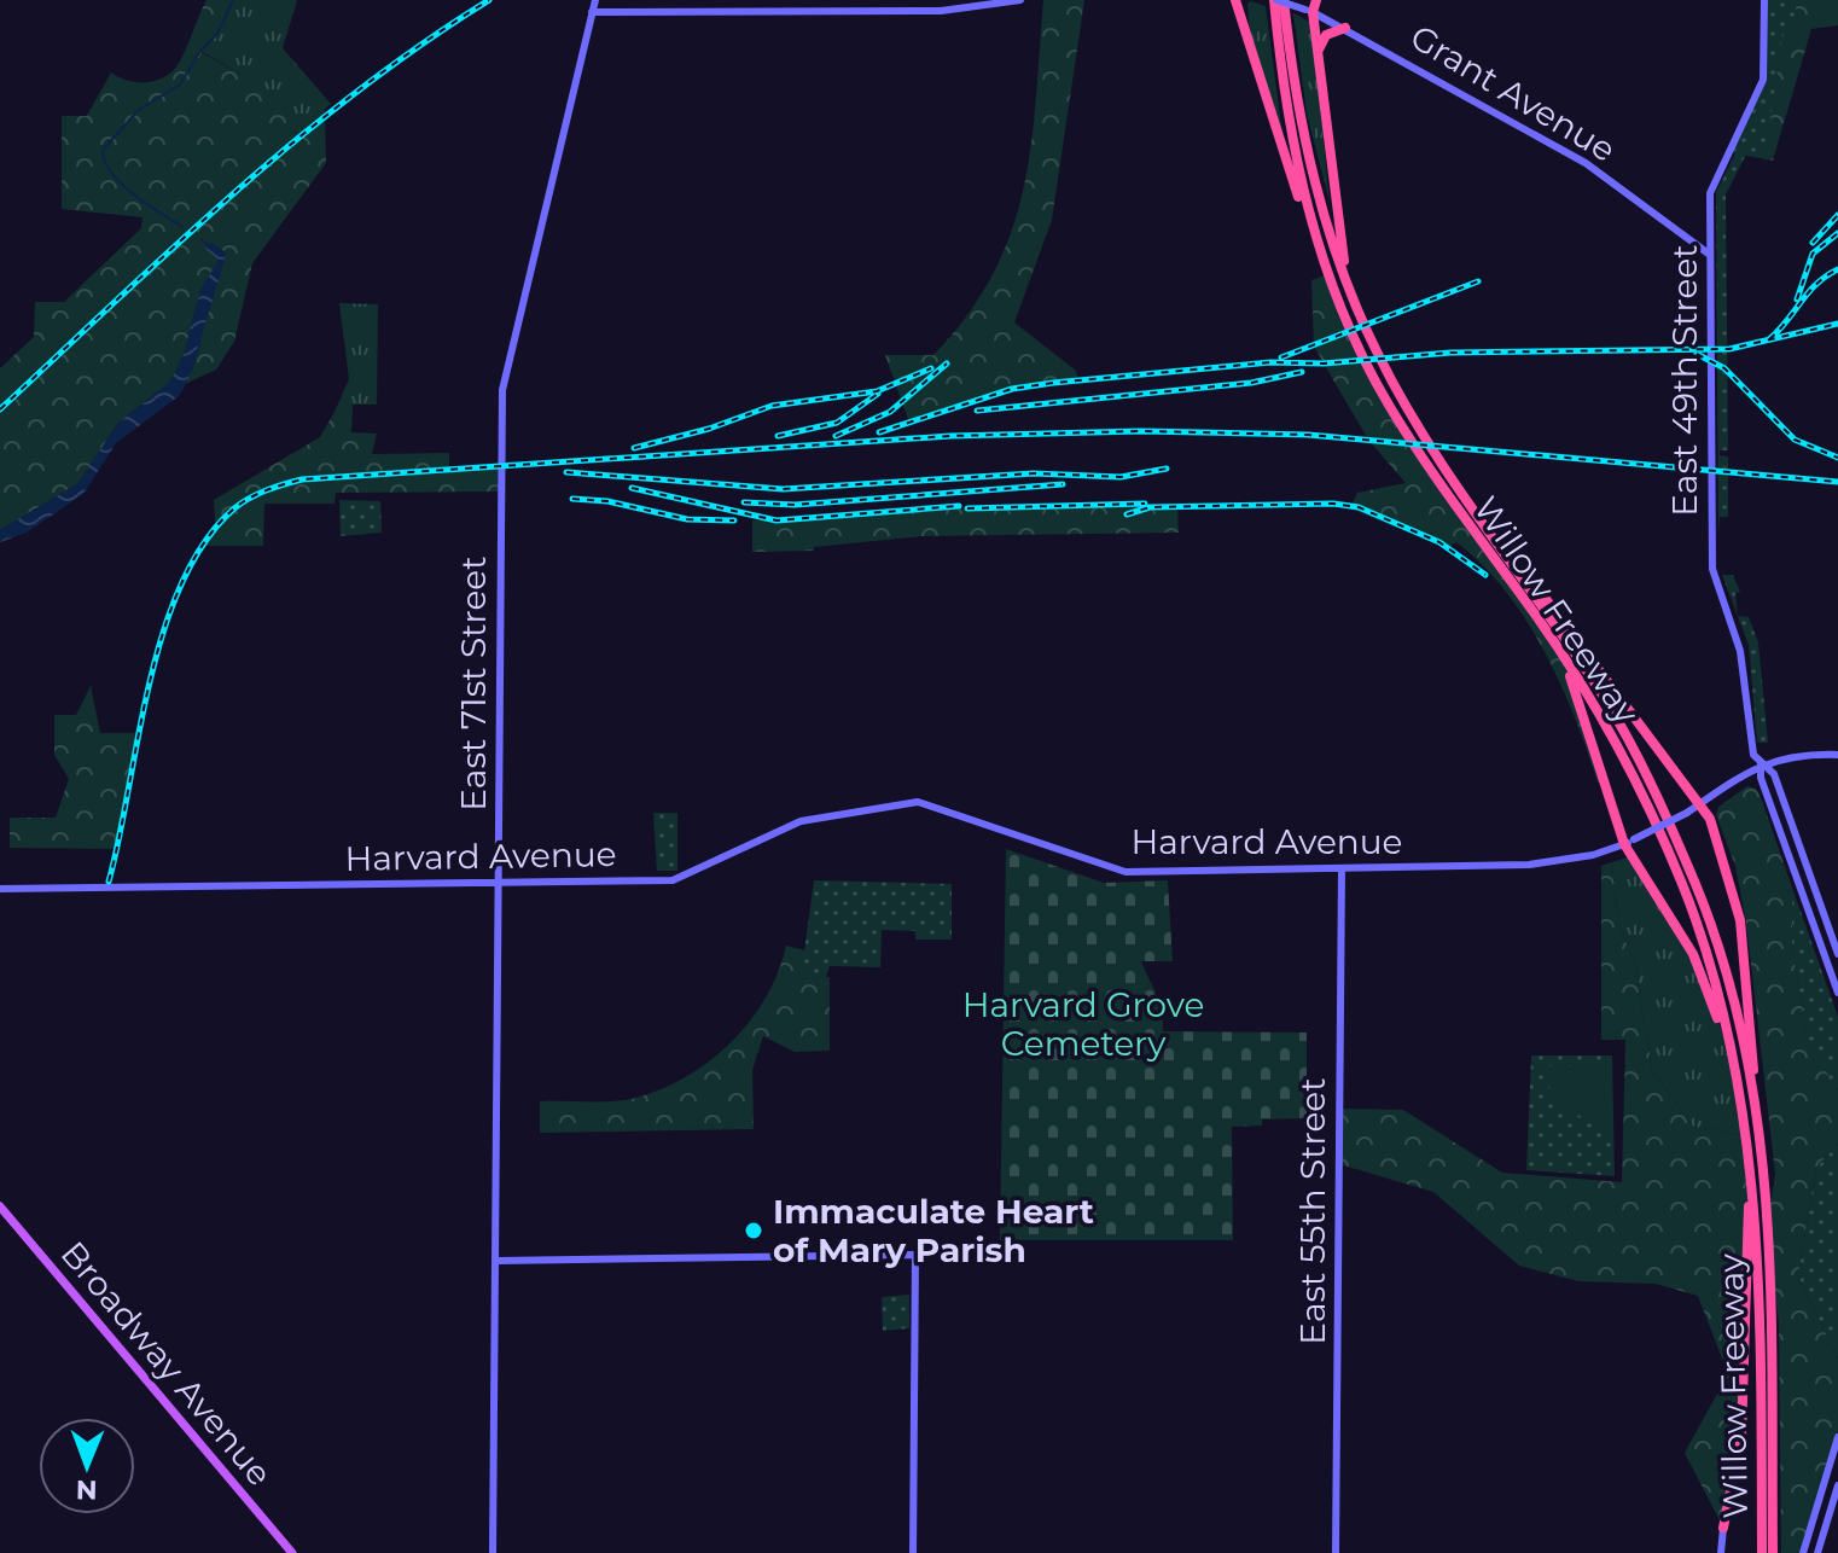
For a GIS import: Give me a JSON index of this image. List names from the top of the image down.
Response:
{
  "streets": {
    "highway": ["Willow Freeway"],
    "main road": ["Broadway Avenue"],
    "street": [
      "Grant Avenue",
      "East 49th Street",
      "East 71st Street",
      "Harvard Avenue",
      "East 55th Street"
    ]
  },
  "crossings": [
    ["Grant Avenue", "East 49th Street"],
    ["Grant Avenue", "Willow Freeway"],
    ["East 49th Street", "Harvard Avenue"],
    ["East 71st Street", "Harvard Avenue"],
    ["Harvard Avenue", "East 55th Street"]
  ],
  "parks": ["Harvard Grove Cemetery"],
  "places": ["Immaculate Heart of Mary Parish"],
  "north": "bottom"
}
